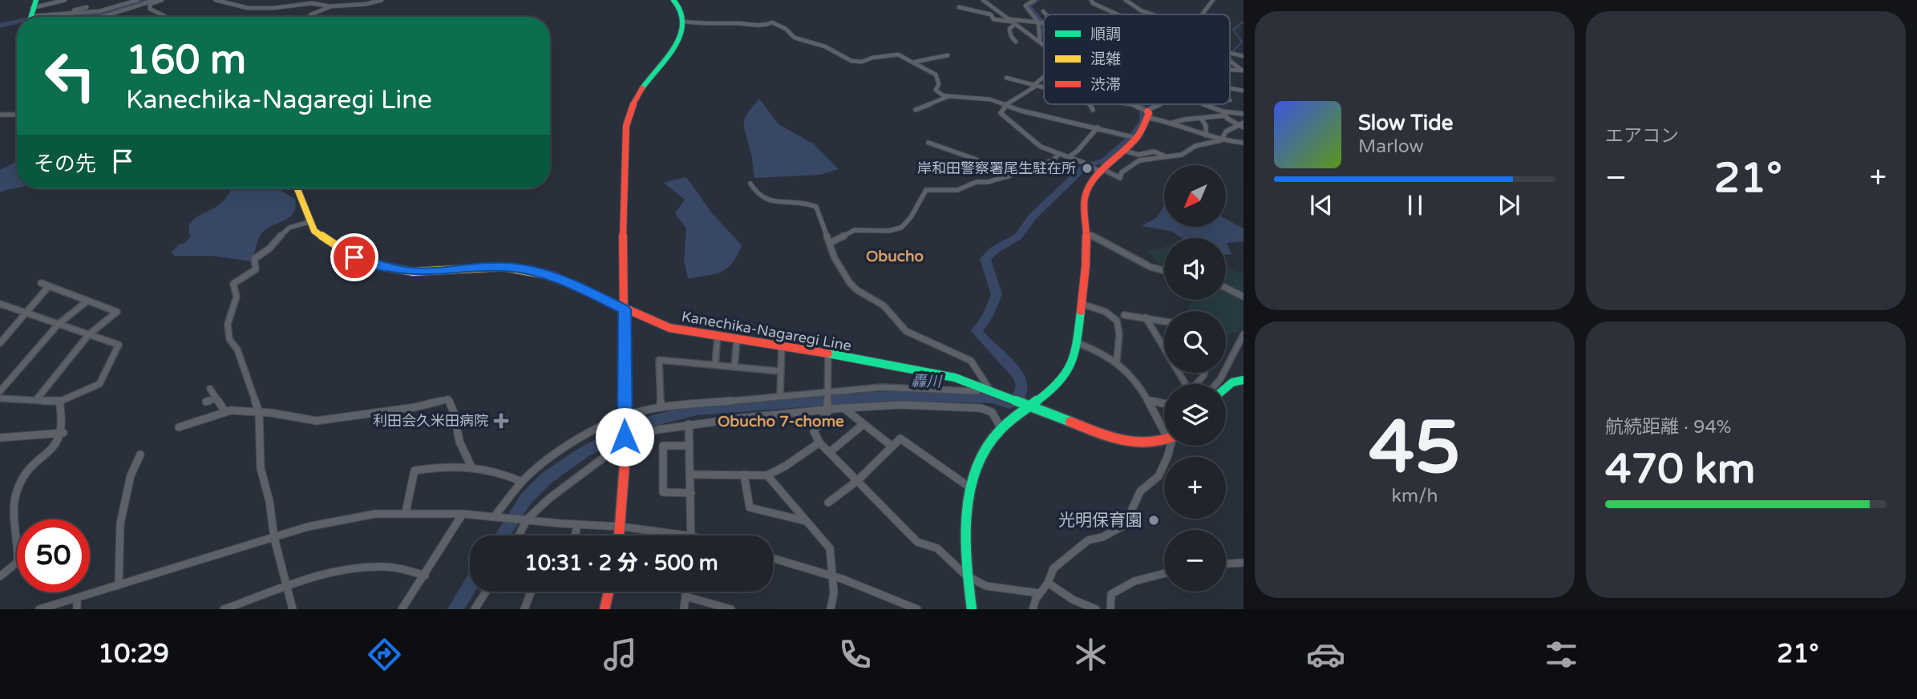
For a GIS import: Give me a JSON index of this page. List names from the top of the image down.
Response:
{
  "streets": {
    "street": ["Kanechika-Nagaregi Line"]
  },
  "districts": ["Obucho", "Obucho 7-chome"],
  "water": ["轟川"],
  "places": {
    "other": ["岸和田警察署尾生駐在所", "光明保育園"],
    "health": ["利田会久米田病院"]
  },
  "legend": ["順調", "混雑", "渋滞"],
  "north": "bottom left",
  "page": {
    "tile": [
      "エアコン",
      ["45", "km/h"],
      ["航続距離 · 94%", "470 km"]
    ],
    "turn": ["160 m", "Kanechika-Nagaregi Line"],
    "song": ["Slow Tide", "Marlow"],
    "then": "その先",
    "heat": ["−", "21°", "+"],
    "map_buttons": ["+", "−"],
    "limit": "50",
    "trip": "10:31 · 2 分 · 500 m",
    "tabs": ["10:29", "21°"]
  }
}
